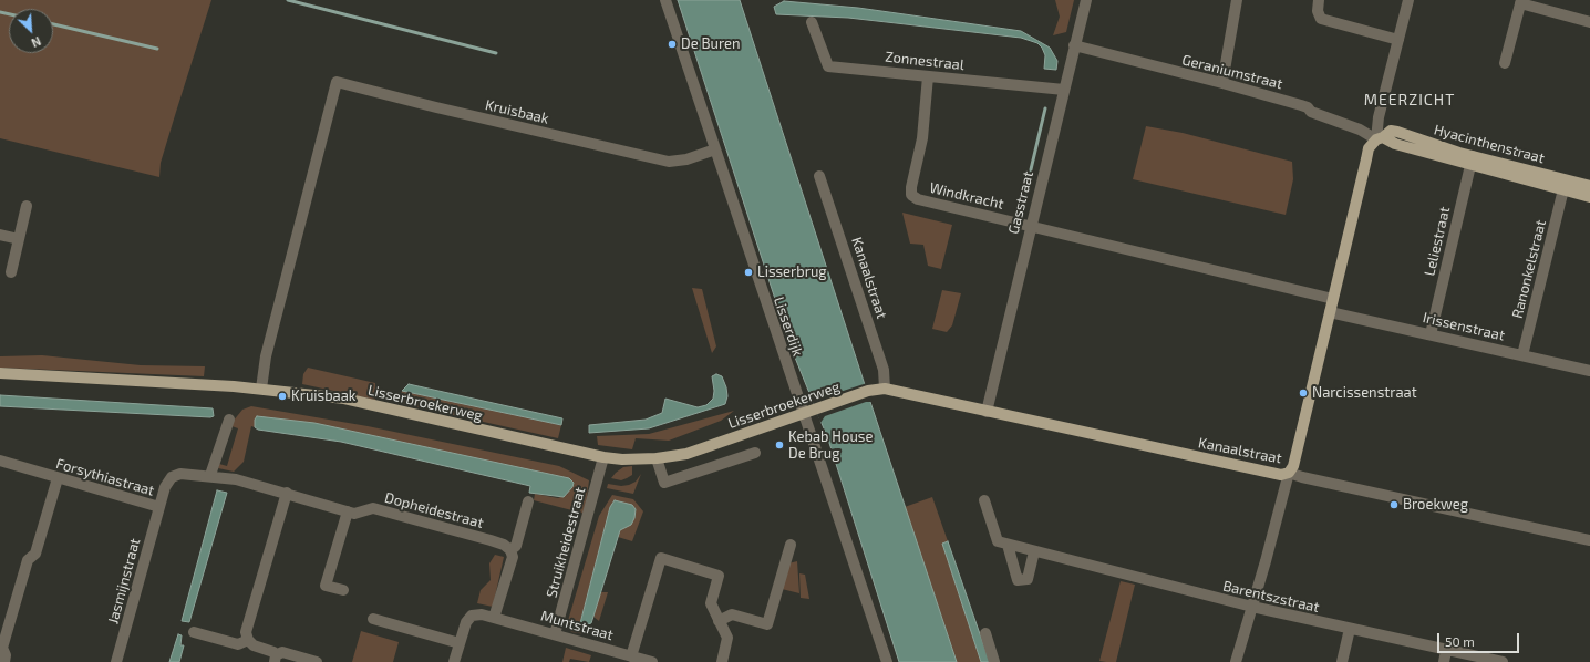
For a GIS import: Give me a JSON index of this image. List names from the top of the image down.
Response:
{
  "streets": {
    "main road": ["Hyacinthenstraat", "Kanaalstraat", "Lisserbroekerweg"],
    "street": [
      "Zonnestraal",
      "Geraniumstraat",
      "Kruisbaak",
      "Windkracht",
      "Gasstraat",
      "Leliestraat",
      "Ranonkelstraat",
      "Lisserdijk",
      "Irissenstraat",
      "Forsythiastraat",
      "Dopheidestraat",
      "Struikheidestraat",
      "Jasmijnstraat",
      "Barentszstraat",
      "Muntstraat"
    ]
  },
  "crossings": [
    ["Zonnestraal", "Windkracht"],
    ["Zonnestraal", "Gasstraat"],
    ["Geraniumstraat", "Hyacinthenstraat"],
    ["Geraniumstraat", "Gasstraat"],
    ["Kruisbaak", "Lisserdijk"],
    ["Kruisbaak", "Lisserbroekerweg"],
    ["Hyacinthenstraat", "Leliestraat"],
    ["Hyacinthenstraat", "Ranonkelstraat"],
    ["Windkracht", "Gasstraat"],
    ["Gasstraat", "Kanaalstraat"],
    ["Leliestraat", "Irissenstraat"],
    ["Ranonkelstraat", "Irissenstraat"],
    ["Kanaalstraat", "Lisserbroekerweg"],
    ["Lisserdijk", "Lisserbroekerweg"],
    ["Lisserbroekerweg", "Struikheidestraat"],
    ["Forsythiastraat", "Dopheidestraat"],
    ["Forsythiastraat", "Jasmijnstraat"],
    ["Struikheidestraat", "Muntstraat"]
  ],
  "districts": ["MEERZICHT"],
  "places": [
    "De Buren",
    "Lisserbrug",
    "Narcissenstraat",
    "Kruisbaak",
    "Kebab House De Brug",
    "Broekweg"
  ],
  "scale_bar": "50 m",
  "north": "bottom right"
}
